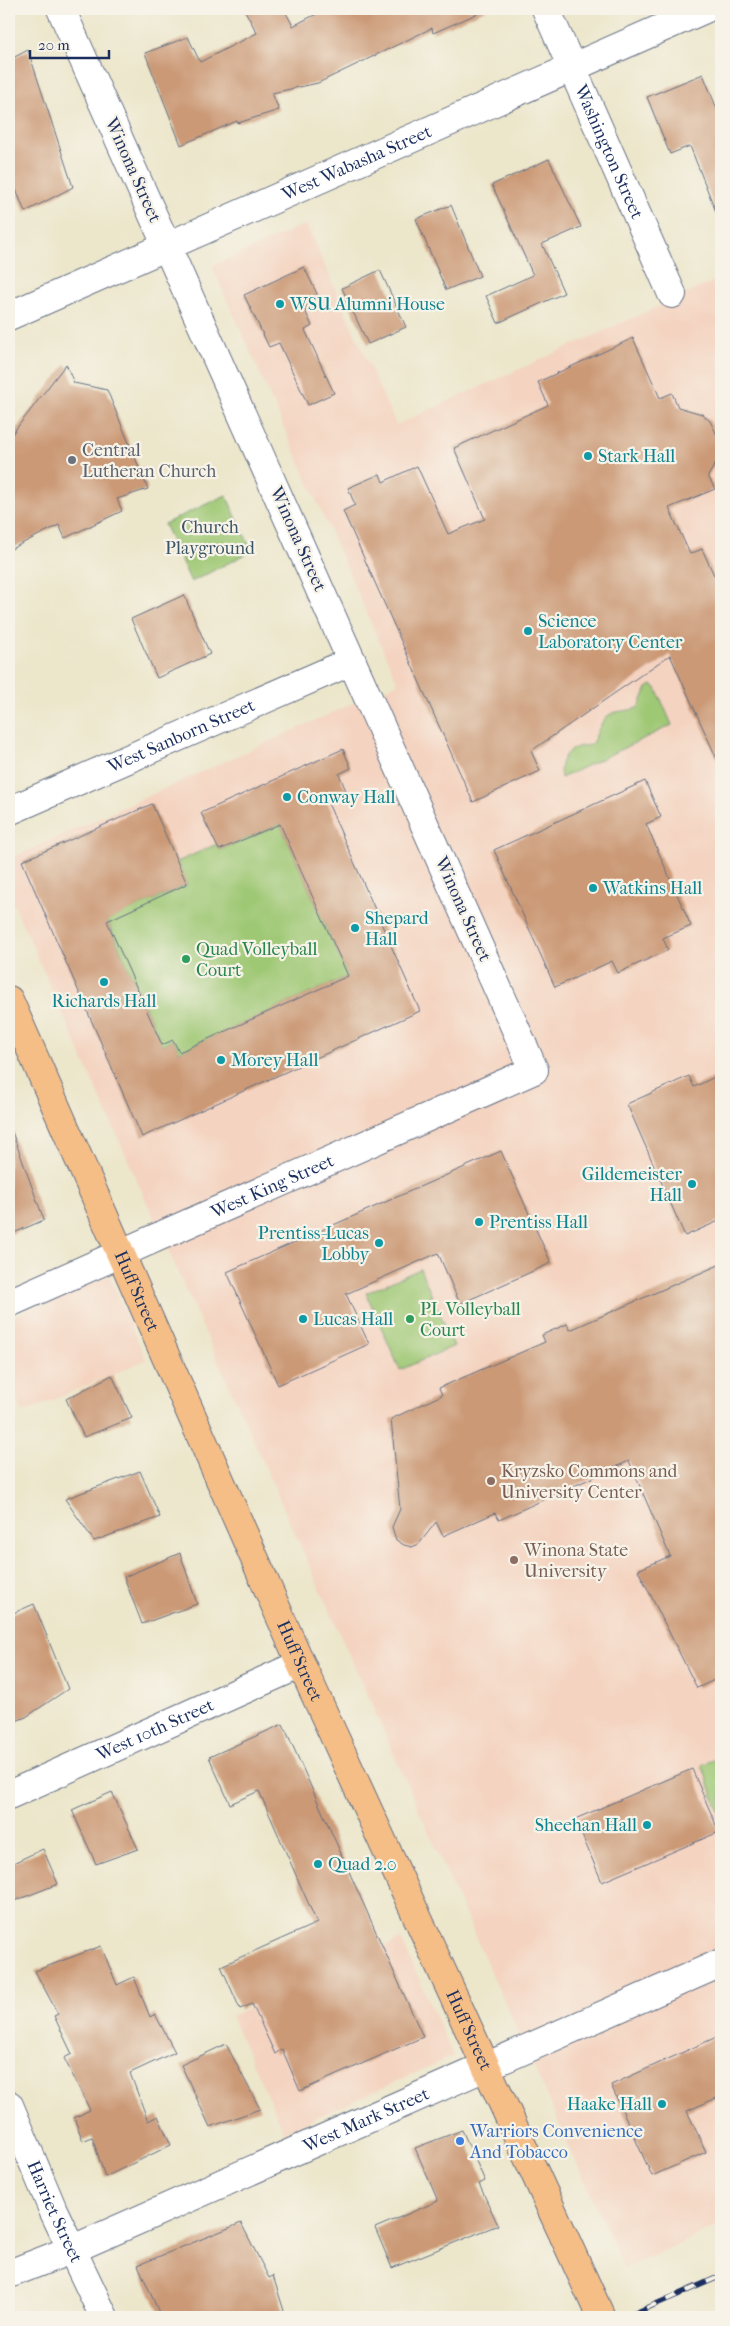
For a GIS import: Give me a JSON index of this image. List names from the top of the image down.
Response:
{
  "streets": {
    "main road": ["Huff Street"],
    "street": [
      "Washington Street",
      "West Wabasha Street",
      "Winona Street",
      "West Sanborn Street",
      "West King Street",
      "West 10th Street",
      "West Mark Street",
      "Harriet Street"
    ]
  },
  "crossings": [
    ["Washington Street", "West Wabasha Street"],
    ["West Wabasha Street", "Winona Street"],
    ["Winona Street", "West Sanborn Street"],
    ["Winona Street", "West King Street"],
    ["West King Street", "Huff Street"],
    ["Huff Street", "West 10th Street"],
    ["Huff Street", "West Mark Street"],
    ["West Mark Street", "Harriet Street"]
  ],
  "parks": ["Church Playground"],
  "places": [
    "WSU Alumni House",
    "Stark Hall",
    "Central Lutheran Church",
    "Science Laboratory Center",
    "Conway Hall",
    "Watkins Hall",
    "Shepard Hall",
    "Quad Volleyball Court",
    "Richards Hall",
    "Morey Hall",
    "Gildemeister Hall",
    "Prentiss Hall",
    "Prentiss-Lucas Lobby",
    "Lucas Hall",
    "PL Volleyball Court",
    "Kryzsko Commons and University Center",
    "Winona State University",
    "Sheehan Hall",
    "Quad 2.0",
    "Haake Hall",
    "Warriors Convenience And Tobacco"
  ],
  "scale_bar": "20 m"
}
